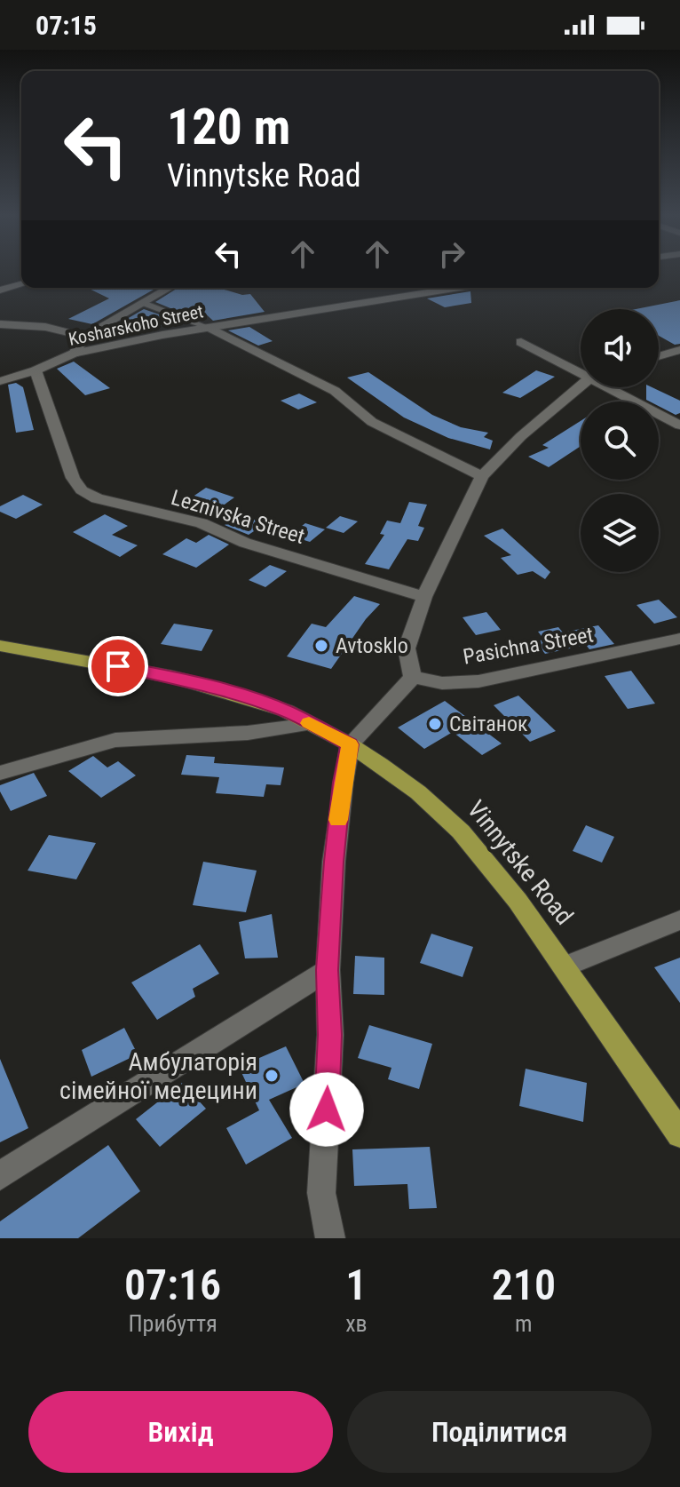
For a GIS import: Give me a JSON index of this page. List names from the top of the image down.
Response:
{
  "streets": {
    "main road": ["Vinnytske Road"],
    "street": ["Kosharskoho Street", "Leznivska Street", "Pasichna Street"]
  },
  "crossings": [
    ["Kosharskoho Street", "Leznivska Street"]
  ],
  "places": ["Avtosklo", "Світанок", "Амбулаторія сімейної медецини"],
  "page": {
    "status": "07:15",
    "turn": ["120 m", "Vinnytske Road"],
    "eta": [
      "07:16",
      "Прибуття",
      "1",
      "хв",
      "210",
      "m"
    ],
    "buttons": ["Вихід", "Поділитися"]
  }
}
